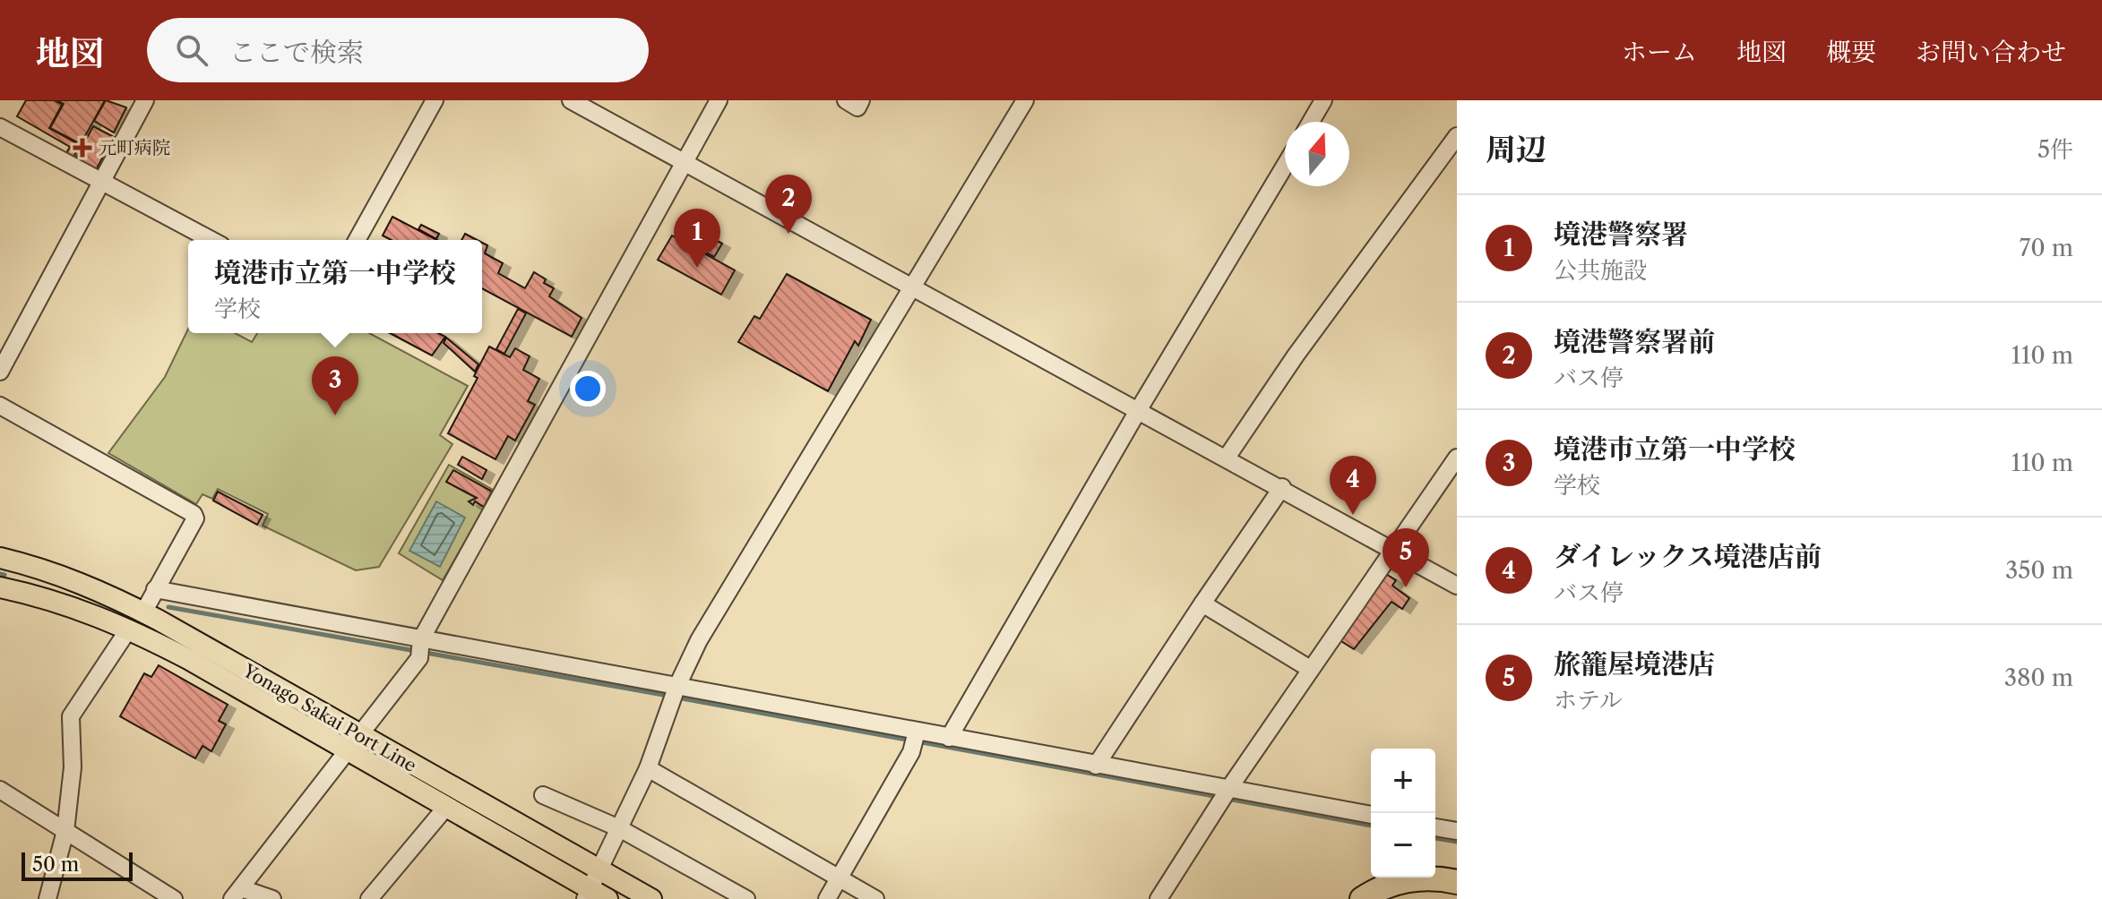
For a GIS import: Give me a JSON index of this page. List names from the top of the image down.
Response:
{
  "streets": {
    "main road": ["Yonago Sakai Port Line"]
  },
  "places": {
    "health": ["元町病院"]
  },
  "scale_bar": "50 m",
  "north": "top",
  "page": {
    "header": "地図",
    "search": "ここで検索",
    "nav": [
      "ホーム",
      "地図",
      "概要",
      "お問い合わせ"
    ],
    "heading": ["周辺", "5件"],
    "pins": [
      "2",
      "1",
      "3",
      "4",
      "5"
    ],
    "list": [
      {
        "mark": "1",
        "name": "境港警察署",
        "note": "公共施設",
        "value": "70 m"
      },
      {
        "mark": "2",
        "name": "境港警察署前",
        "note": "バス停",
        "value": "110 m"
      },
      {
        "mark": "3",
        "name": "境港市立第一中学校",
        "note": "学校",
        "value": "110 m"
      },
      {
        "mark": "4",
        "name": "ダイレックス境港店前",
        "note": "バス停",
        "value": "350 m"
      },
      {
        "mark": "5",
        "name": "旅籠屋境港店",
        "note": "ホテル",
        "value": "380 m"
      }
    ],
    "popup": ["境港市立第一中学校", "学校"],
    "map_buttons": ["+", "−"],
    "scale": "50 m"
  }
}
